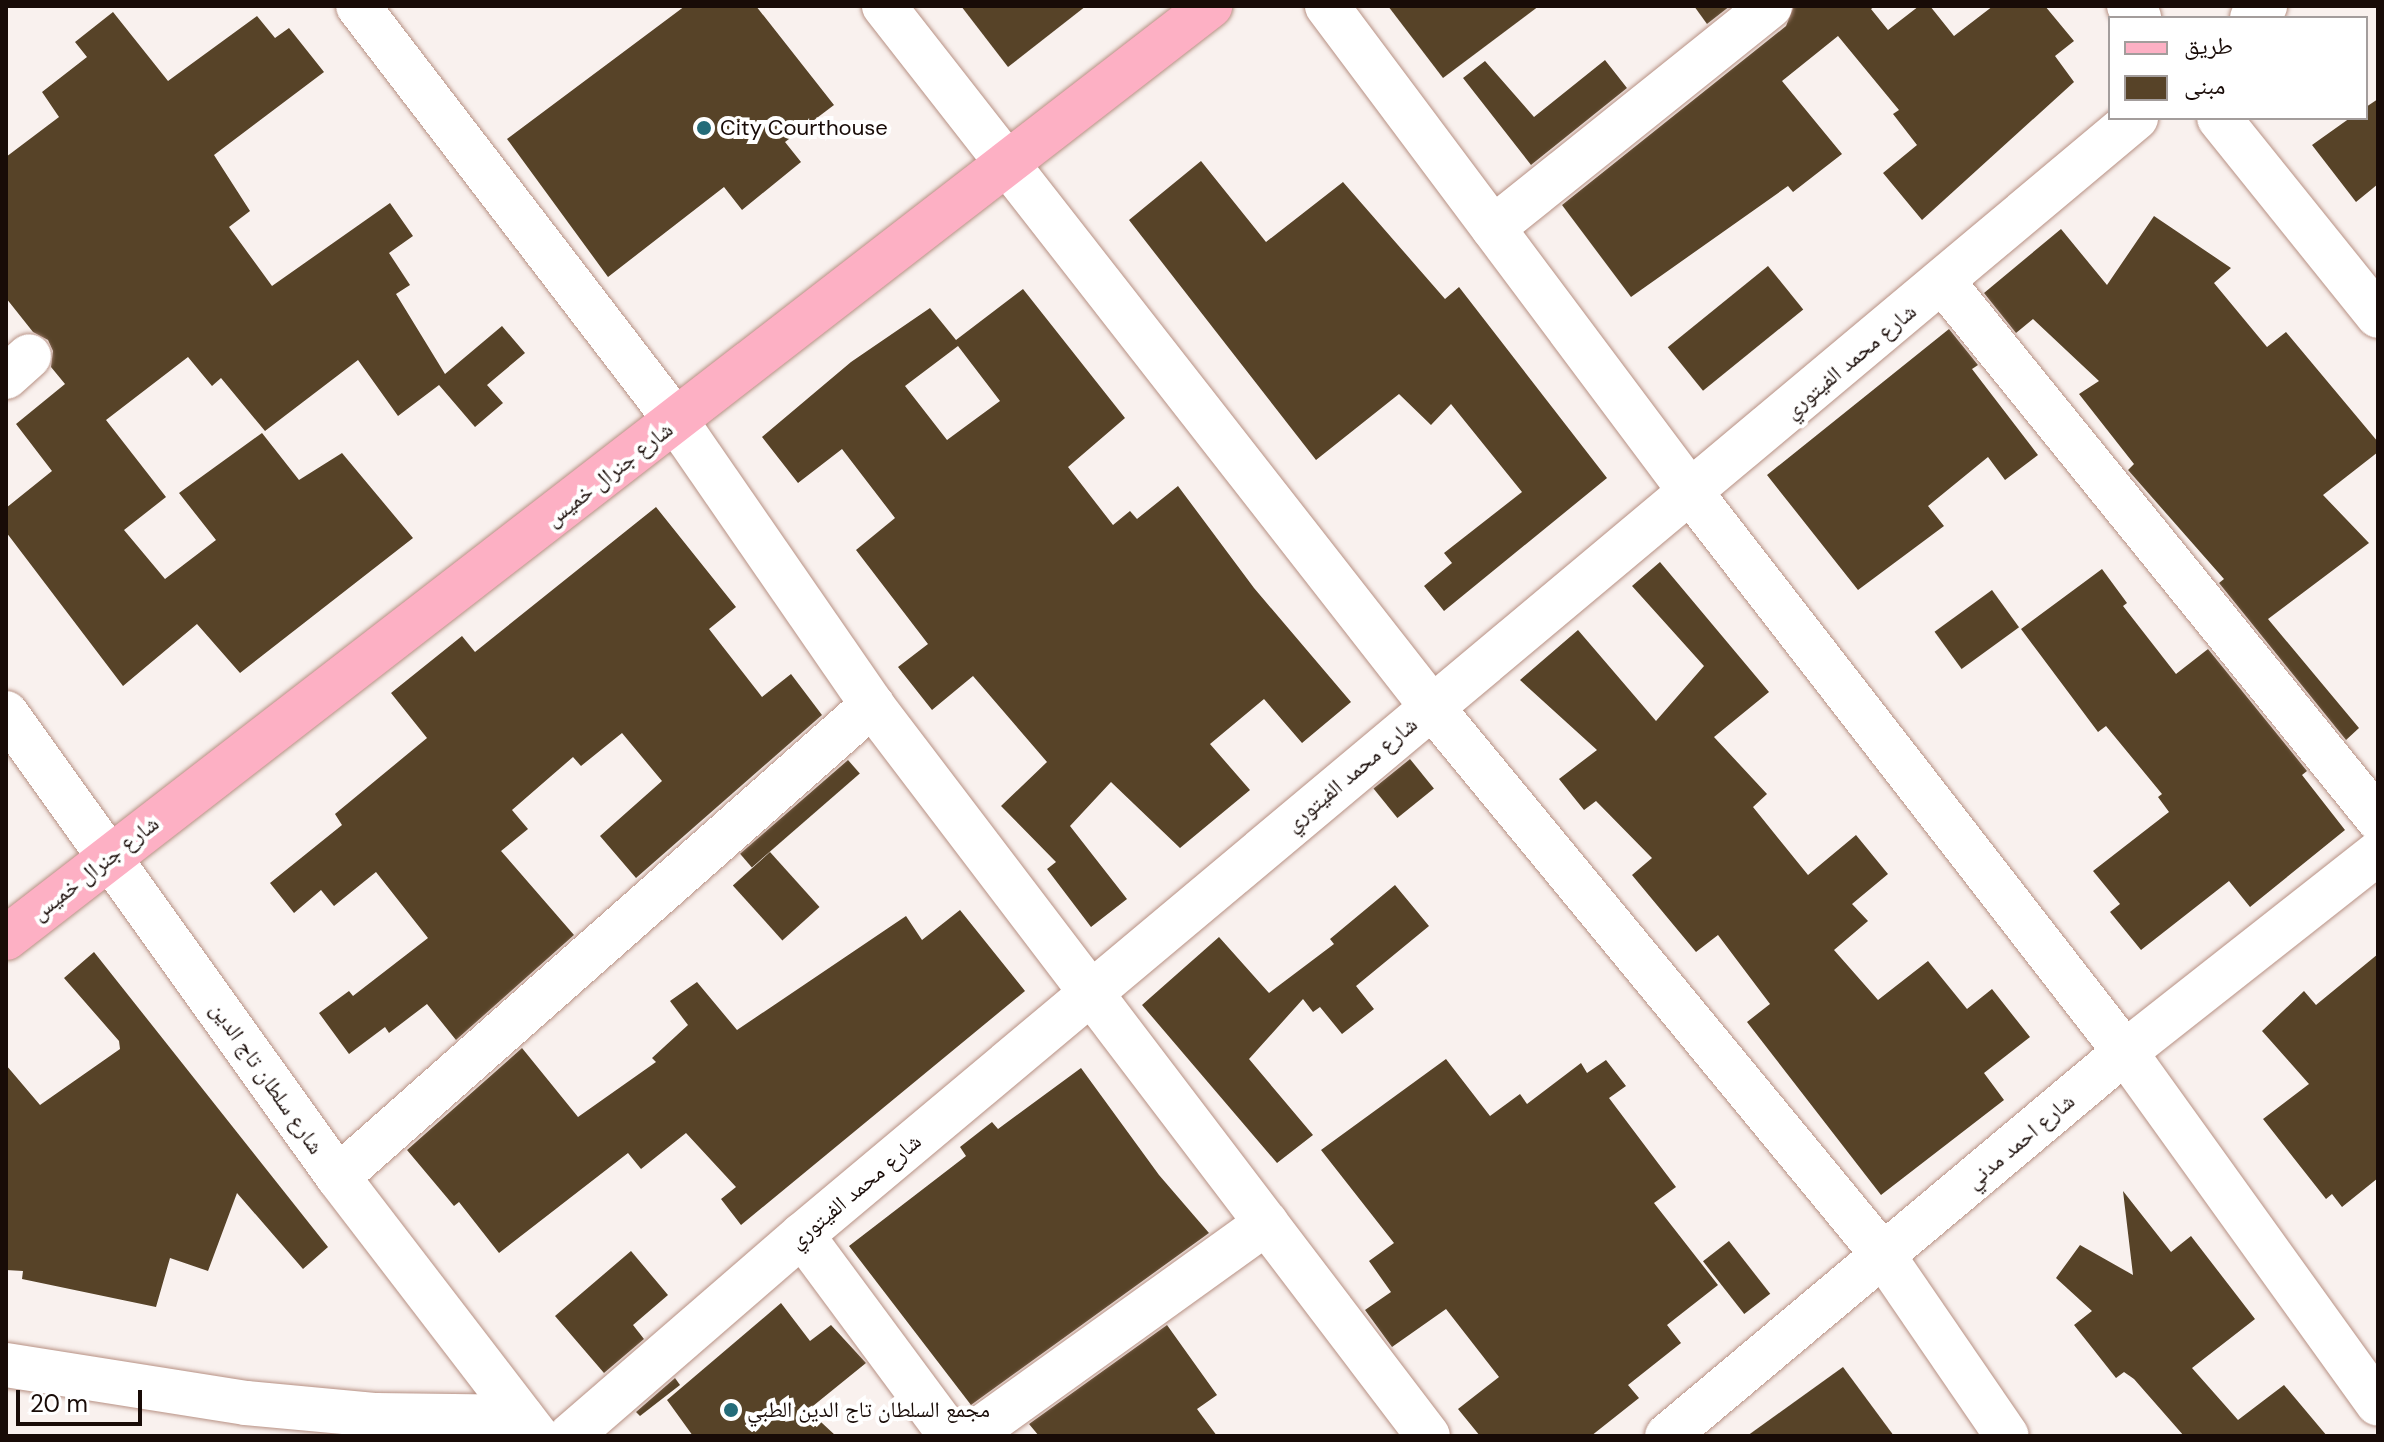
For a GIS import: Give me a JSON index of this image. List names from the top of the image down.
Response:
{
  "streets": {
    "main road": ["شارع جنرال خميس"],
    "street": ["شارع محمد الفيتوري", "شارع سلطان تاج الدين", "شارع احمد مدني"]
  },
  "crossings": [
    ["شارع جنرال خميس", "شارع سلطان تاج الدين"]
  ],
  "places": ["City Courthouse", "مجمع السلطان تاج الدين الطبي"],
  "legend": ["طريق", "مبنى"],
  "scale_bar": "20 m"
}
